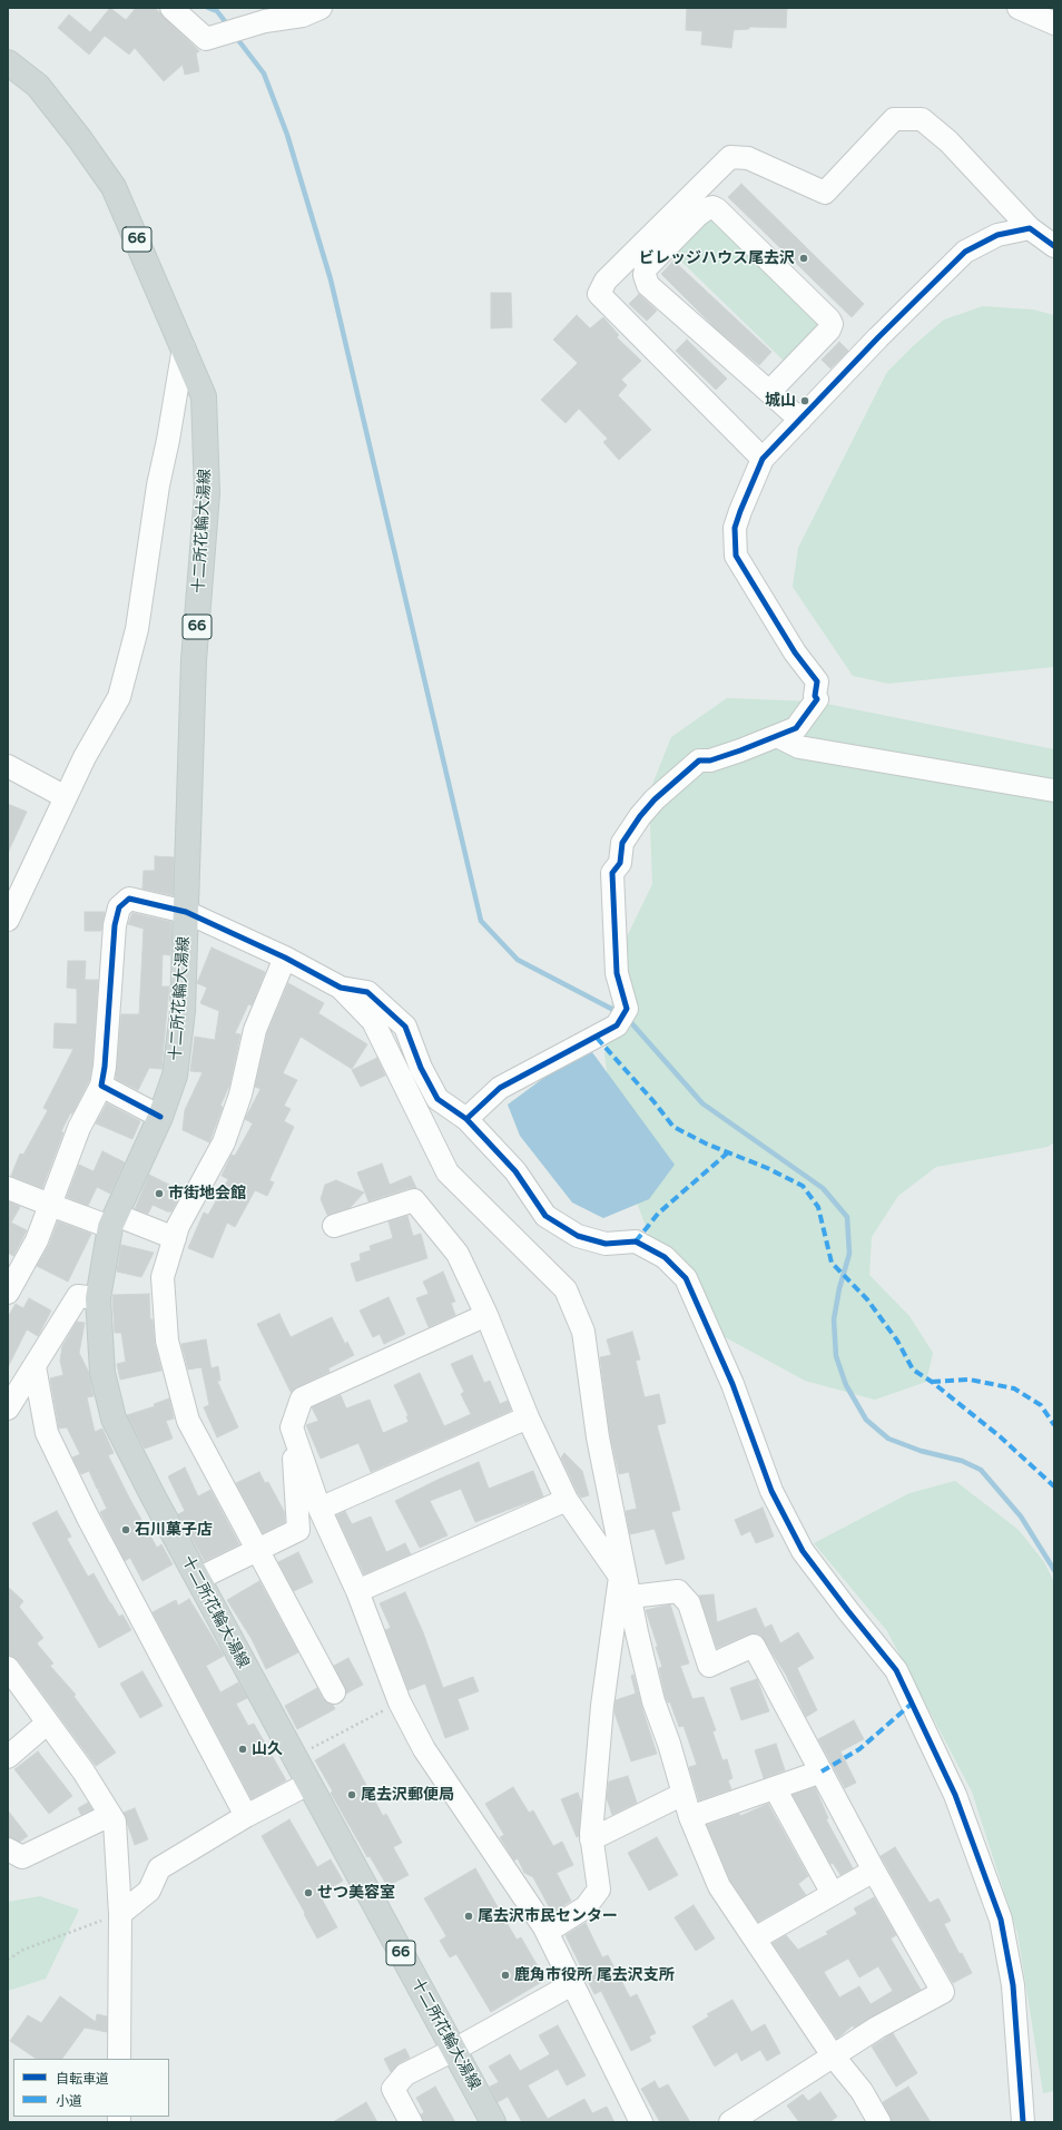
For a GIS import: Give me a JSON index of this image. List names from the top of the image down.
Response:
{
  "streets": {
    "main road": ["66", "十二所花輪大湯線"]
  },
  "places": [
    "ビレッジハウス尾去沢",
    "城山",
    "市街地会館",
    "石川菓子店",
    "山久",
    "尾去沢郵便局",
    "せつ美容室",
    "尾去沢市民センター",
    "鹿角市役所 尾去沢支所"
  ],
  "legend": ["自転車道", "小道"]
}
